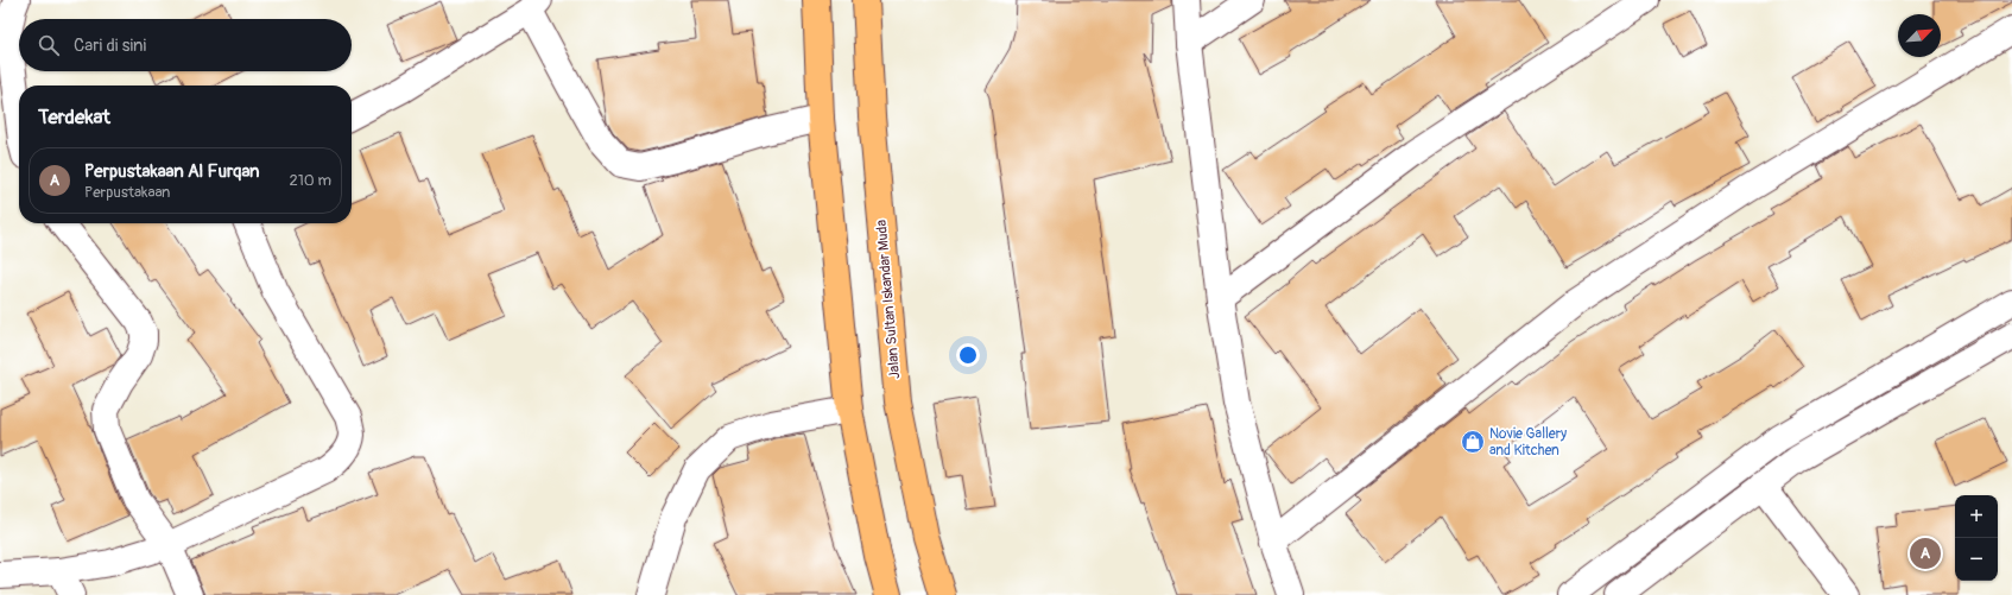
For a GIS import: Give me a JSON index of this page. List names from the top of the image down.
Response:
{
  "streets": {
    "highway": ["Jalan Sultan Iskandar Muda"]
  },
  "places": {
    "shop": ["Novie Gallery and Kitchen"]
  },
  "north": "top right",
  "page": {
    "search": "Cari di sini",
    "heading": "Terdekat",
    "list": [
      {
        "mark": "A",
        "name": "Perpustakaan Al Furqan",
        "note": "Perpustakaan",
        "value": "210 m"
      }
    ],
    "map_buttons": ["+", "−"],
    "pins": "A"
  }
}
